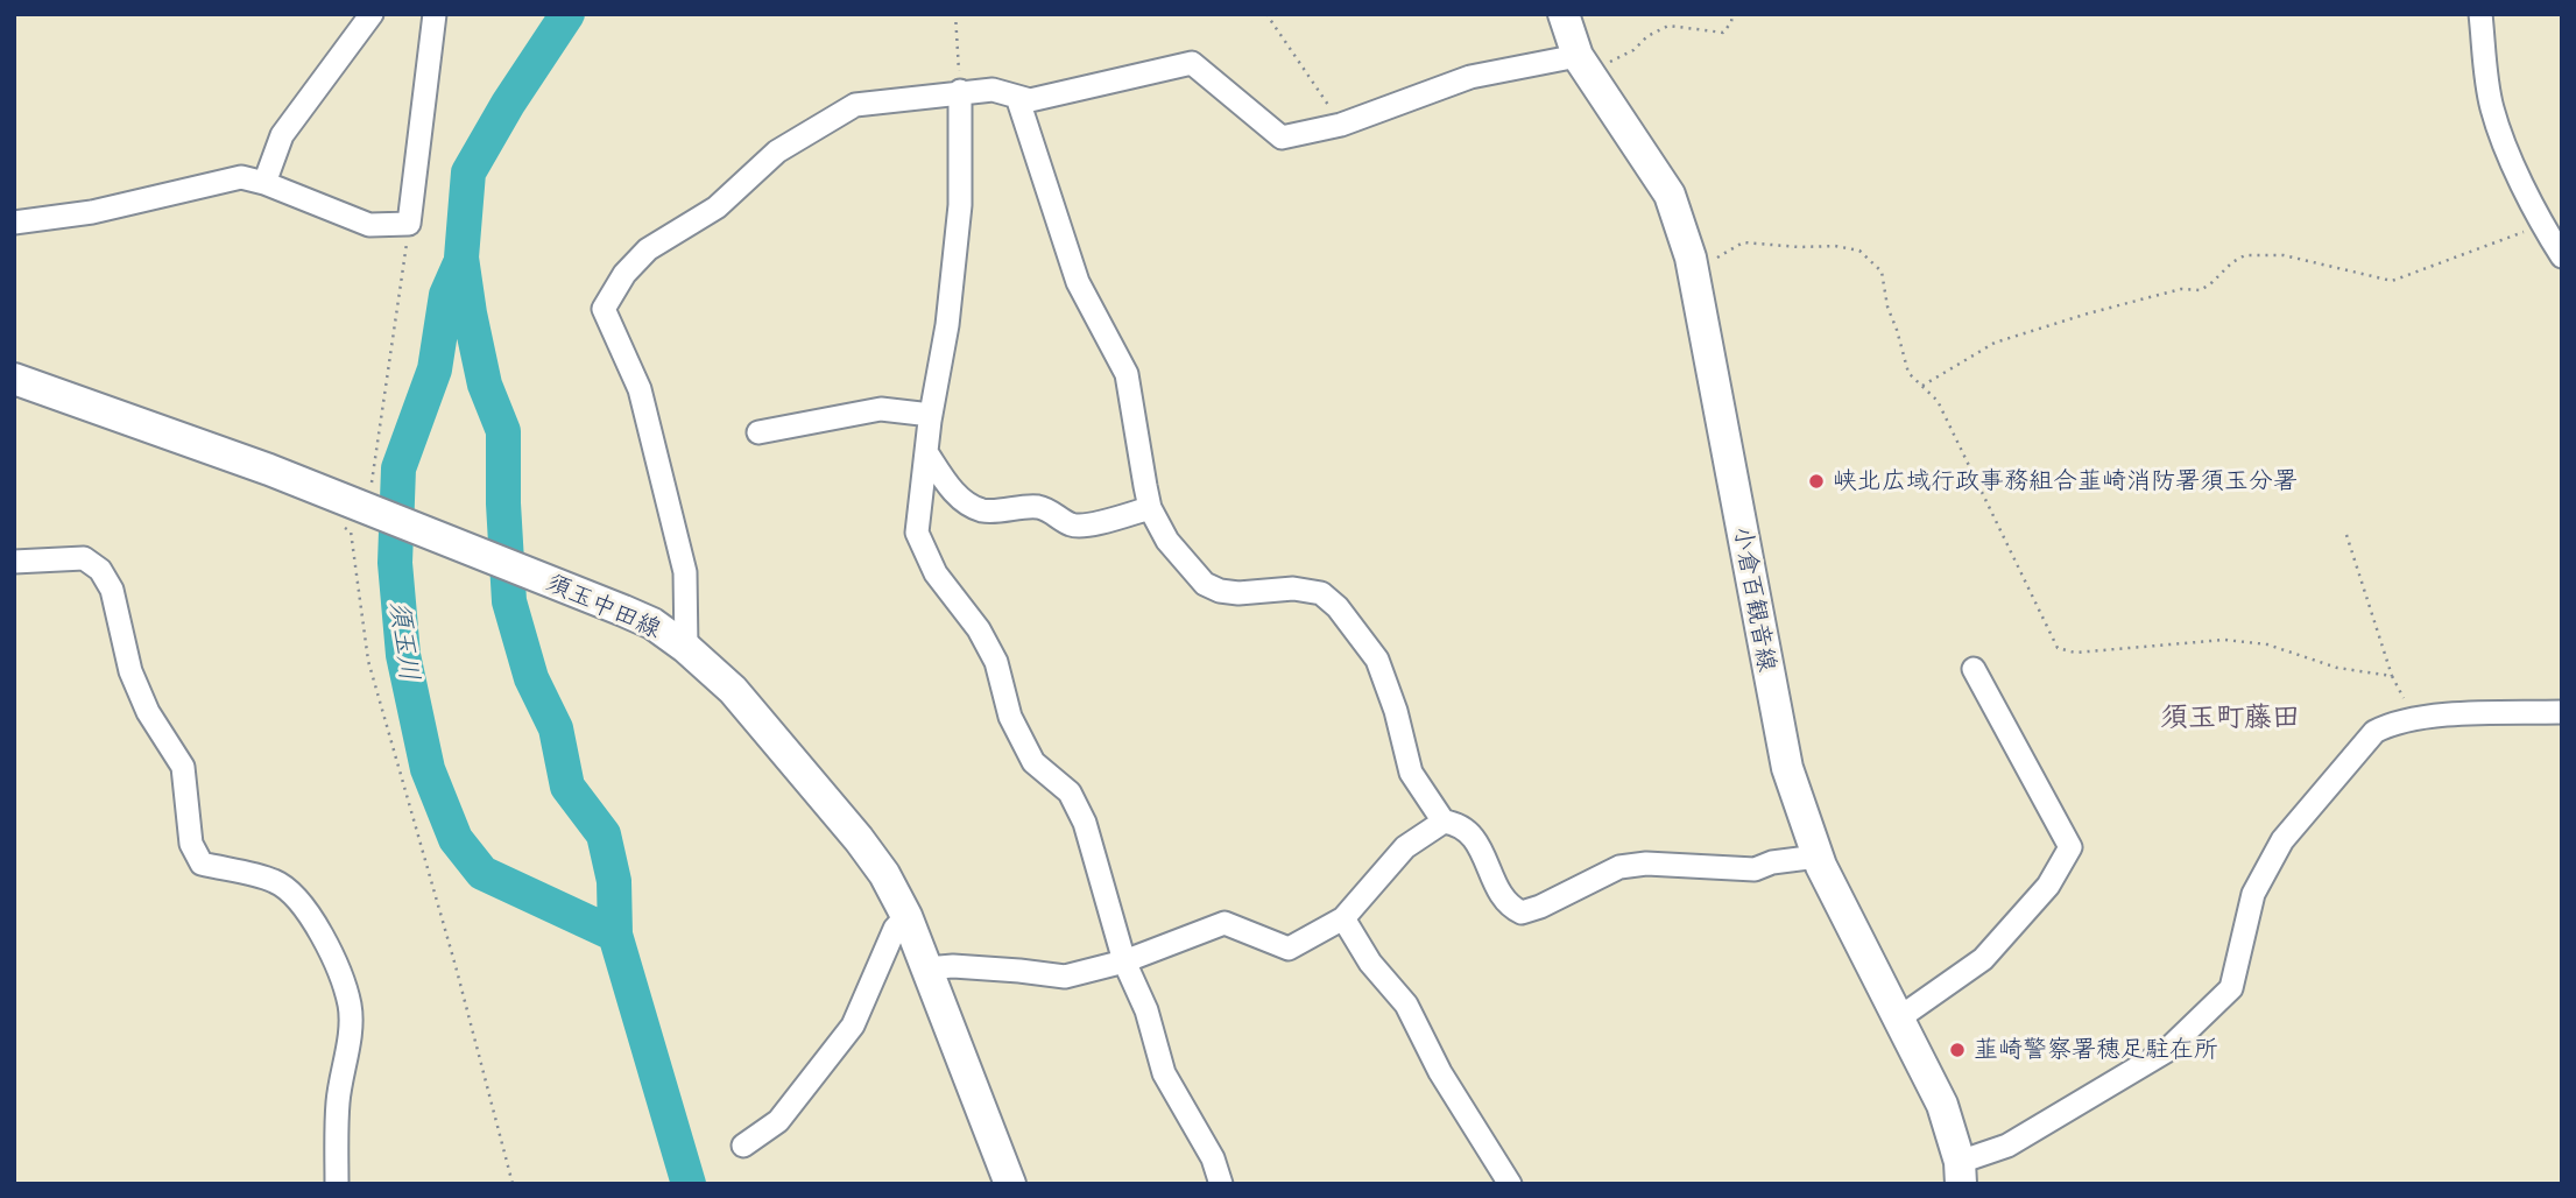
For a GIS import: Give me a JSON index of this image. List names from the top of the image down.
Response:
{
  "streets": {
    "main road": ["小倉百観音線", "須玉中田線"]
  },
  "districts": ["須玉町藤田"],
  "water": ["須玉川"],
  "places": ["峡北広域行政事務組合韮崎消防署須玉分署", "韮崎警察署穂足駐在所"]
}
